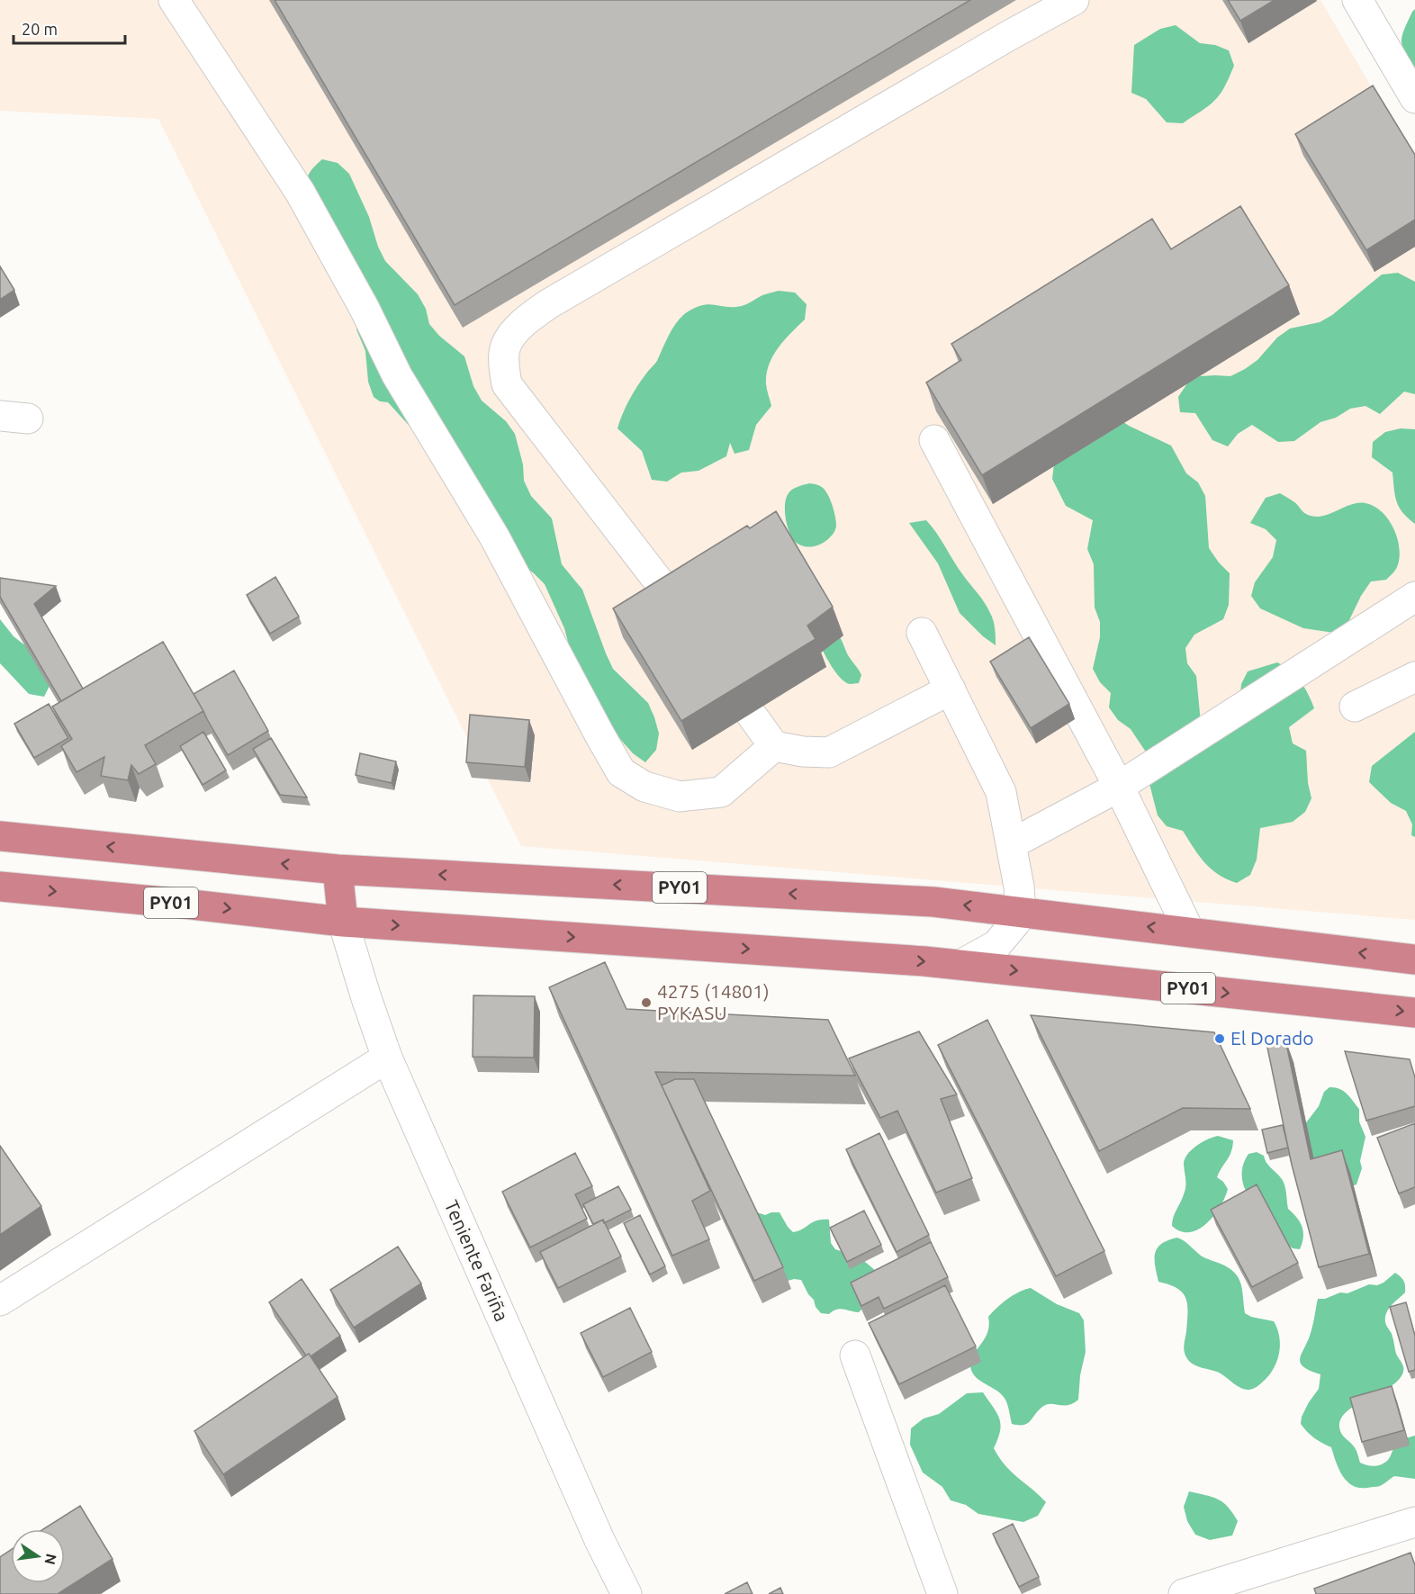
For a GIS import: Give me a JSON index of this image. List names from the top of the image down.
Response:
{
  "streets": {
    "highway": ["PY01"],
    "street": ["Teniente Fariña"]
  },
  "crossings": [
    ["PY01", "Teniente Fariña"]
  ],
  "places": ["4275 (14801) PYKASU", "El Dorado"],
  "scale_bar": "20 m",
  "north": "right"
}
